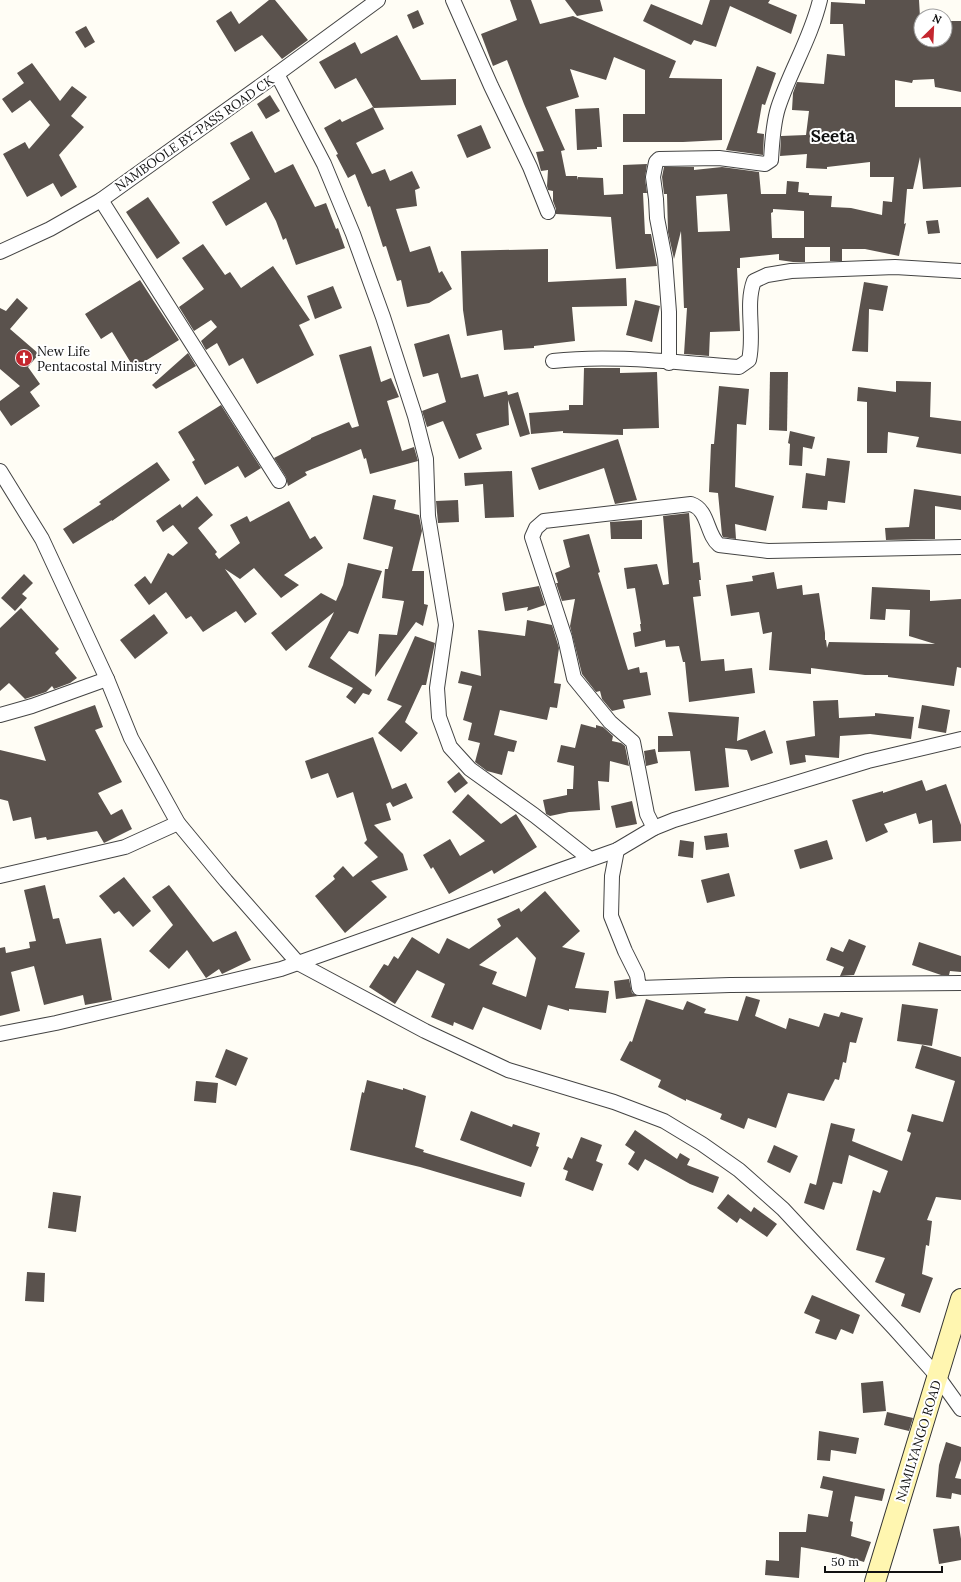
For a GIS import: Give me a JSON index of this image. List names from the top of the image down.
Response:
{
  "streets": {
    "main road": ["NAMILYANGO ROAD"],
    "street": ["NAMBOOLE BY-PASS ROAD CK"]
  },
  "districts": ["Seeta"],
  "places": {
    "church": ["New Life Pentacostal Ministry"]
  },
  "scale_bar": "50 m",
  "north": "top right"
}
